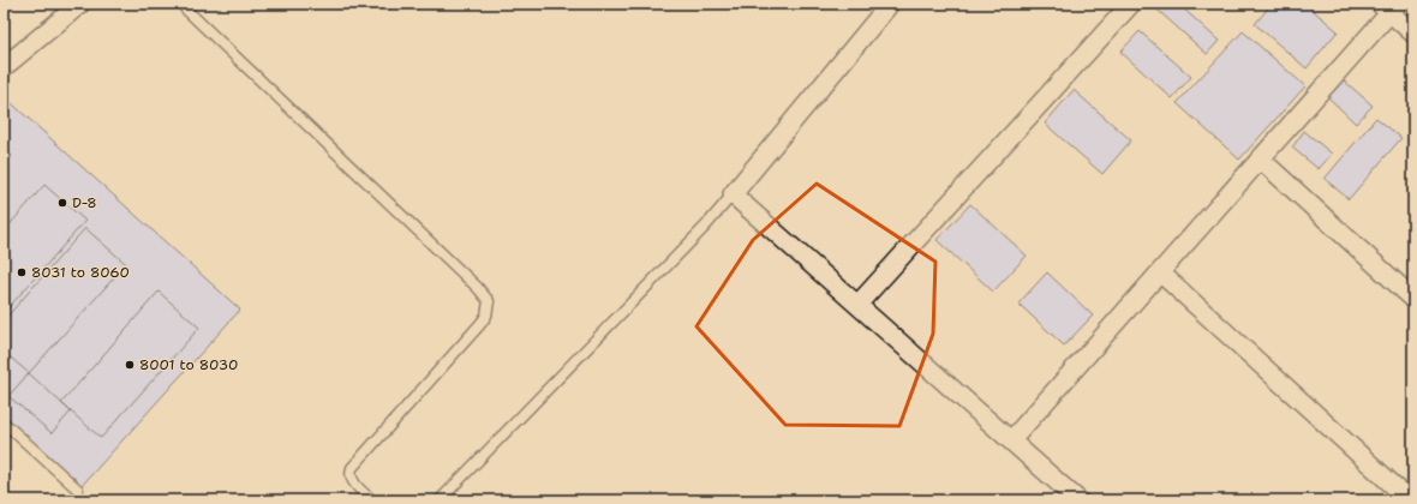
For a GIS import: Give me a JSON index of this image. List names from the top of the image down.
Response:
{
  "places": ["D-8", "8031 to 8060", "8001 to 8030"]
}
